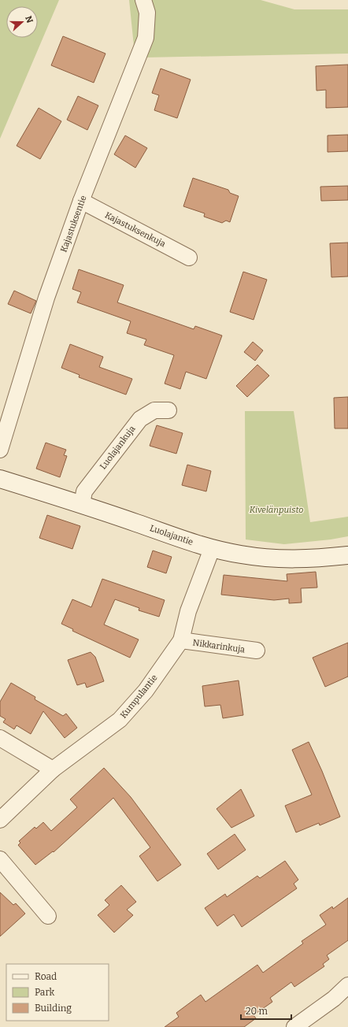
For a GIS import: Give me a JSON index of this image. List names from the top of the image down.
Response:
{
  "streets": {
    "main road": ["Luolajantie"],
    "street": [
      "Kajastuksentie",
      "Kajastuksenkuja",
      "Luolajankuja",
      "Nikkarinkuja",
      "Kumpulantie"
    ]
  },
  "crossings": [
    ["Kajastuksentie", "Kajastuksenkuja"],
    ["Luolajankuja", "Luolajantie"],
    ["Luolajantie", "Kumpulantie"],
    ["Nikkarinkuja", "Kumpulantie"]
  ],
  "parks": ["Kivelänpuisto"],
  "legend": ["Road", "Park", "Building"],
  "scale_bar": "20 m",
  "north": "right"
}
